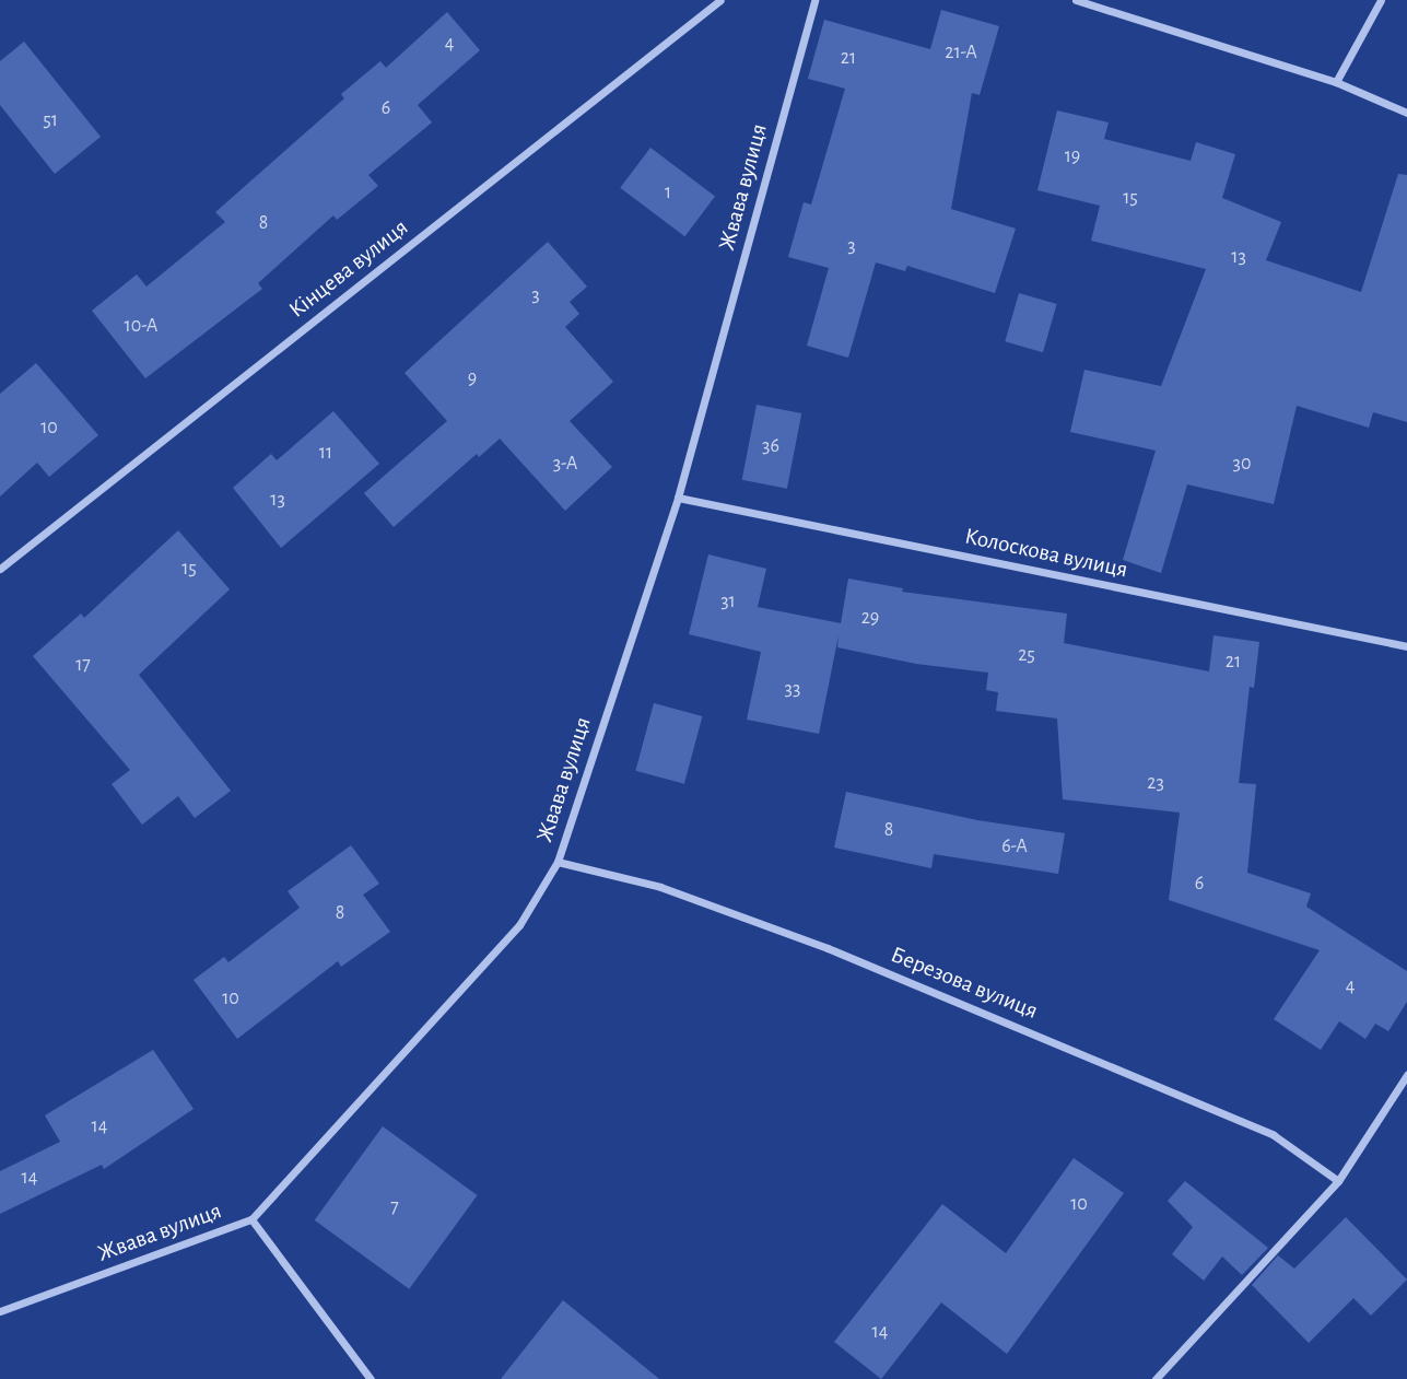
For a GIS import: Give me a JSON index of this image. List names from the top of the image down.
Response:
{
  "streets": {
    "street": [
      "Жвава вулиця",
      "Кінцева вулиця",
      "Колоскова вулиця",
      "Березова вулиця"
    ]
  },
  "crossings": [
    ["Жвава вулиця", "Колоскова вулиця"],
    ["Жвава вулиця", "Березова вулиця"]
  ],
  "house_numbers": [
    "4",
    "21-А",
    "21",
    "6",
    "51",
    "19",
    "1",
    "15",
    "8",
    "3",
    "13",
    "3",
    "10-А",
    "9",
    "10",
    "36",
    "11",
    "3-А",
    "30",
    "13",
    "15",
    "31",
    "29",
    "25",
    "21",
    "17",
    "33",
    "23",
    "8",
    "6-А",
    "6",
    "8",
    "4",
    "10",
    "14",
    "14",
    "10",
    "7",
    "14"
  ]
}
